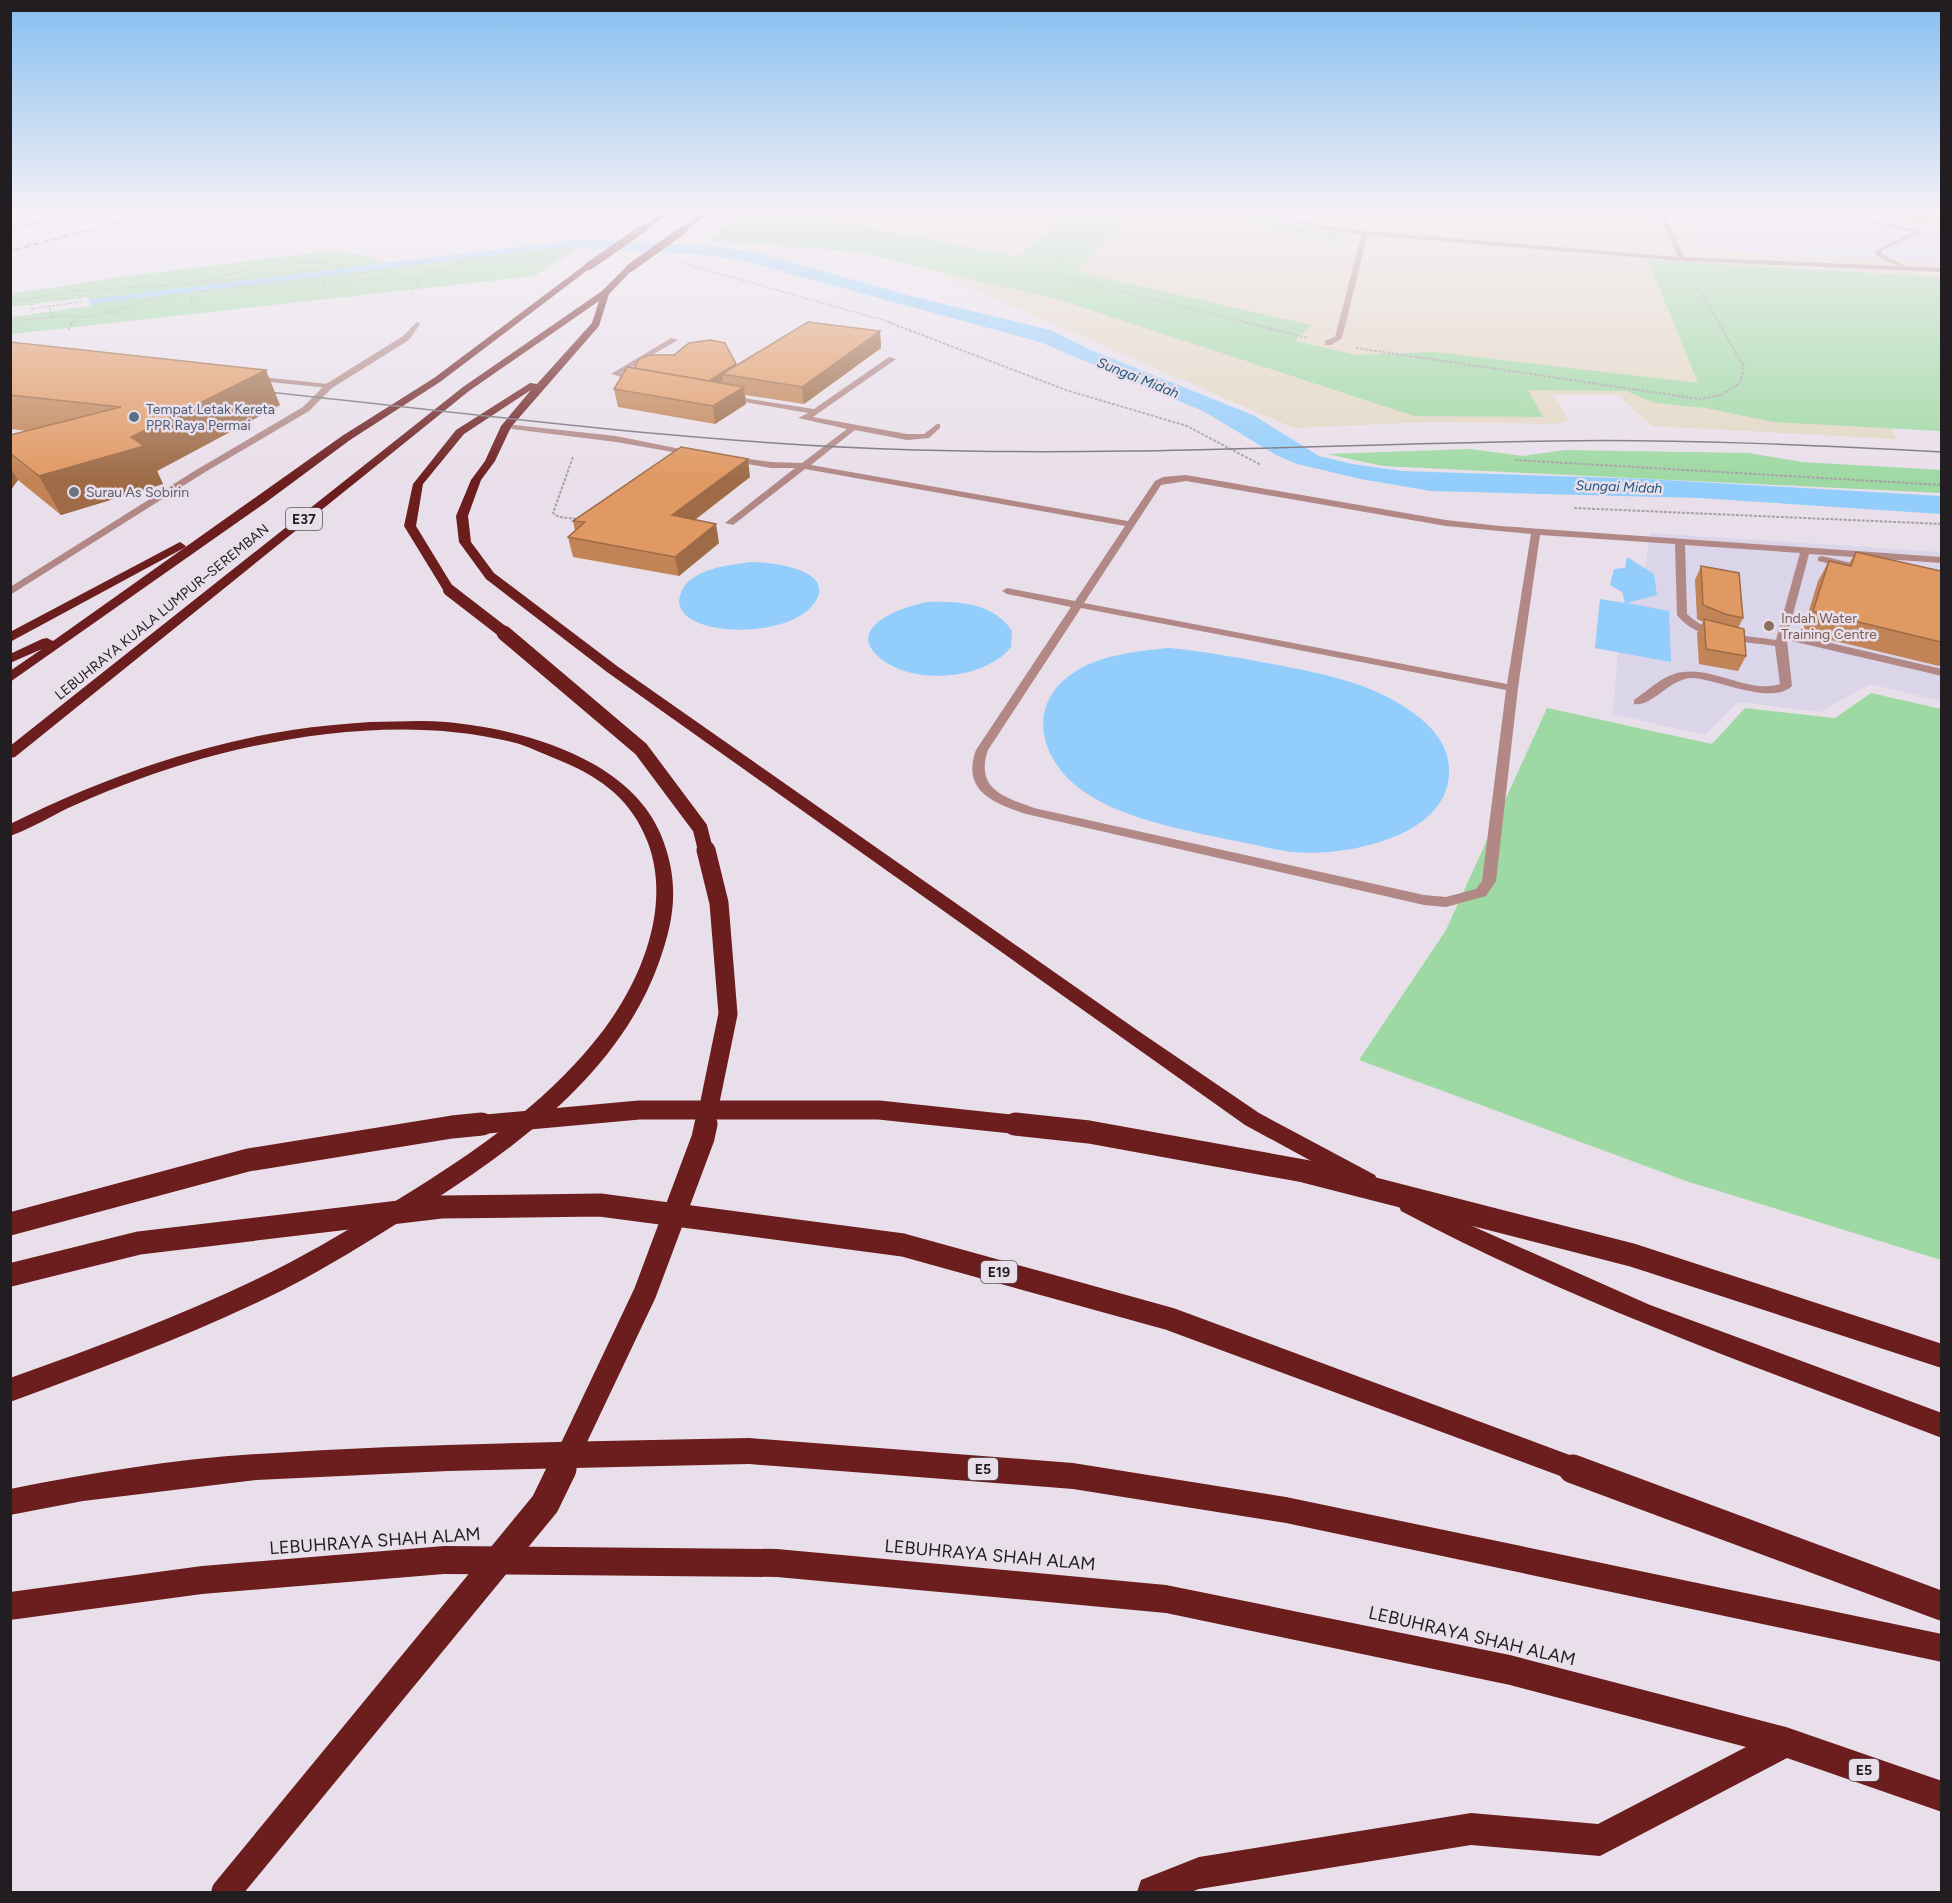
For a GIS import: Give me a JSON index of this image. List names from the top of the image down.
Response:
{
  "streets": {
    "highway": [
      "E37",
      "LEBUHRAYA KUALA LUMPUR–SEREMBAN",
      "E19",
      "E5",
      "LEBUHRAYA SHAH ALAM"
    ]
  },
  "water": ["Sungai Midah"],
  "places": ["Tempat Letak Kereta PPR Raya Permai", "Surau As Sobirin", "Indah Water Training Centre"]
}
